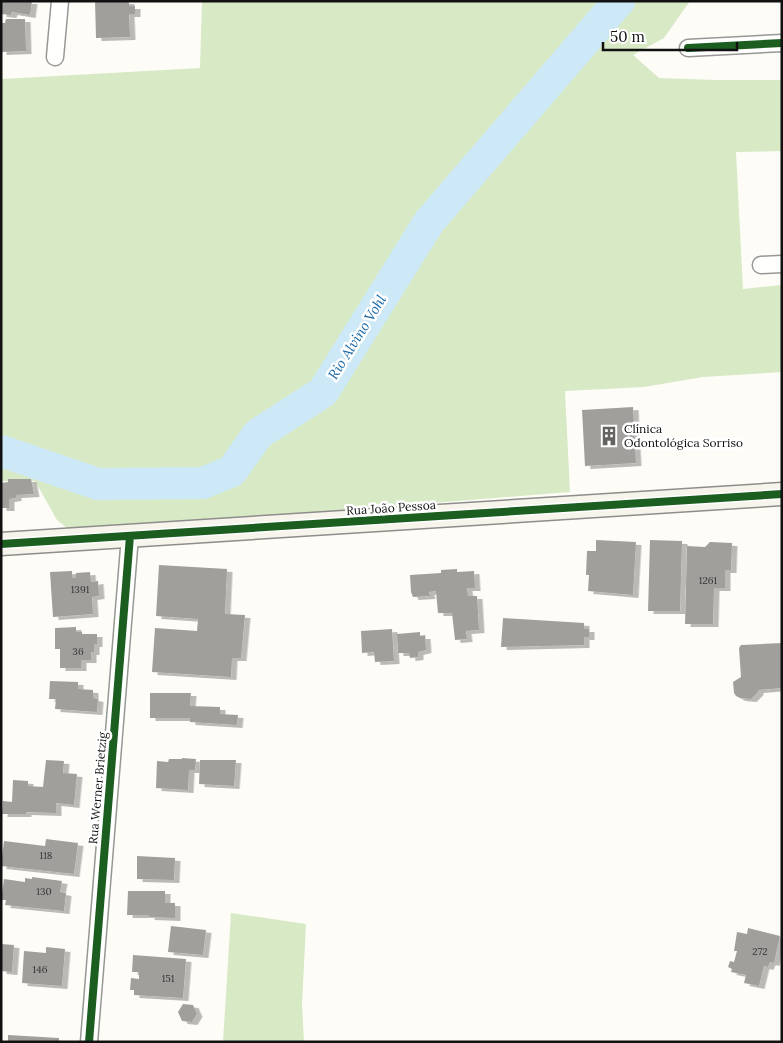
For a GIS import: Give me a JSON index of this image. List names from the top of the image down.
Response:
{
  "streets": {
    "street": ["Rua João Pessoa", "Rua Werner Brietzig"]
  },
  "crossings": [
    ["Rua João Pessoa", "Rua Werner Brietzig"]
  ],
  "water": ["Rio Alvino Vohl"],
  "places": {
    "building": ["Clínica Odontológica Sorriso"]
  },
  "house_numbers": [
    "1261",
    "1391",
    "36",
    "118",
    "130",
    "272",
    "146",
    "151"
  ],
  "scale_bar": "50 m"
}
